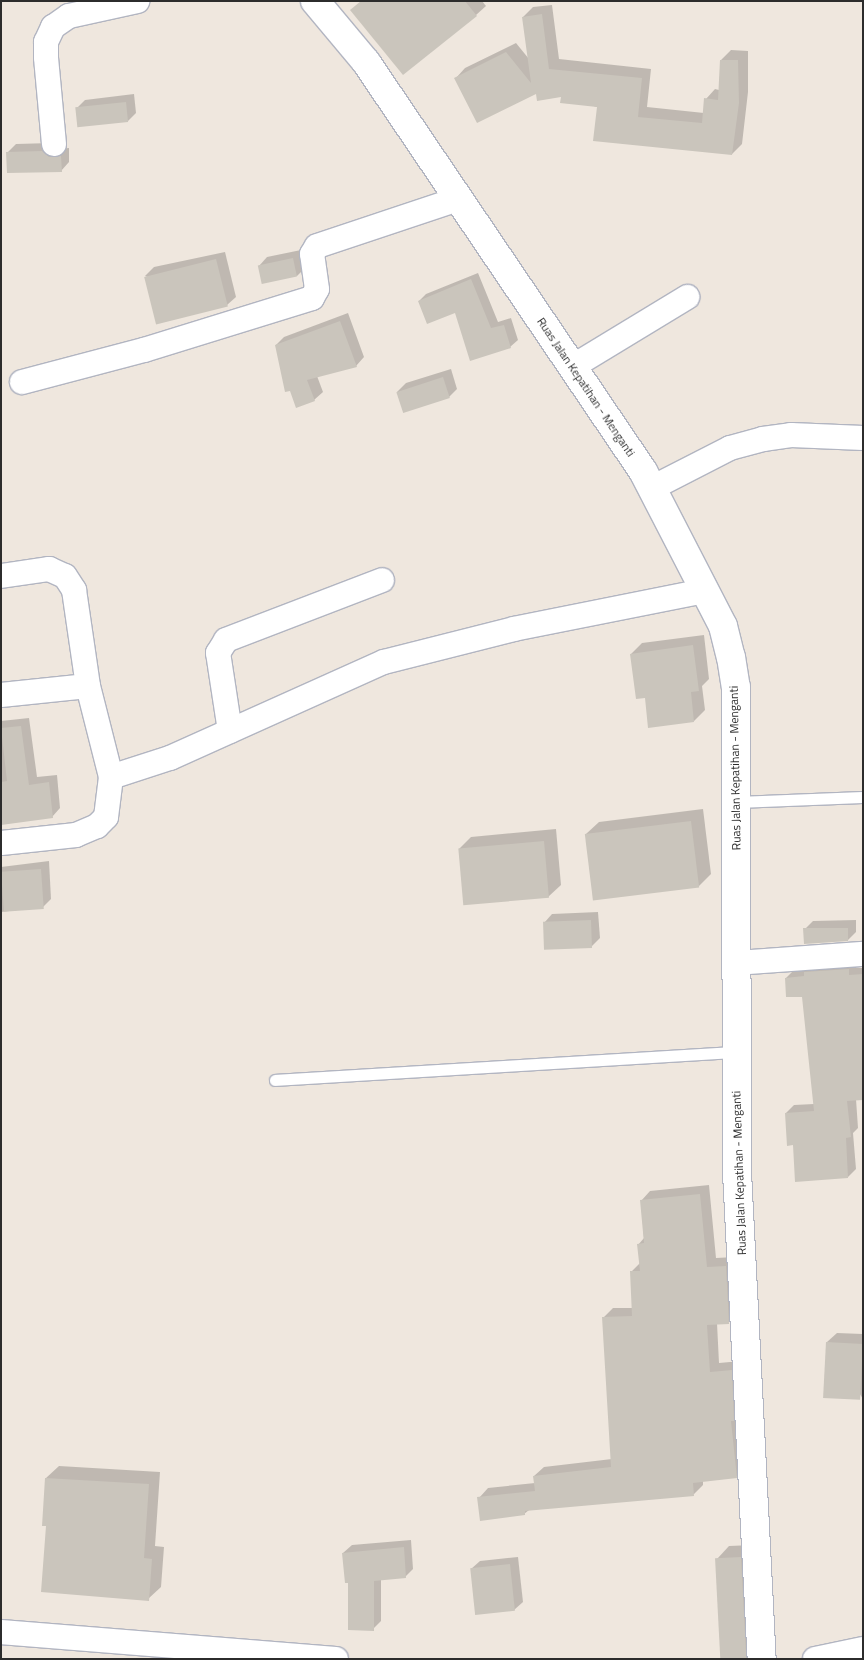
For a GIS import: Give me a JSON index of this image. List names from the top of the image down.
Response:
{
  "streets": {
    "main road": ["Ruas Jalan Kepatihan - Menganti"]
  }
}
